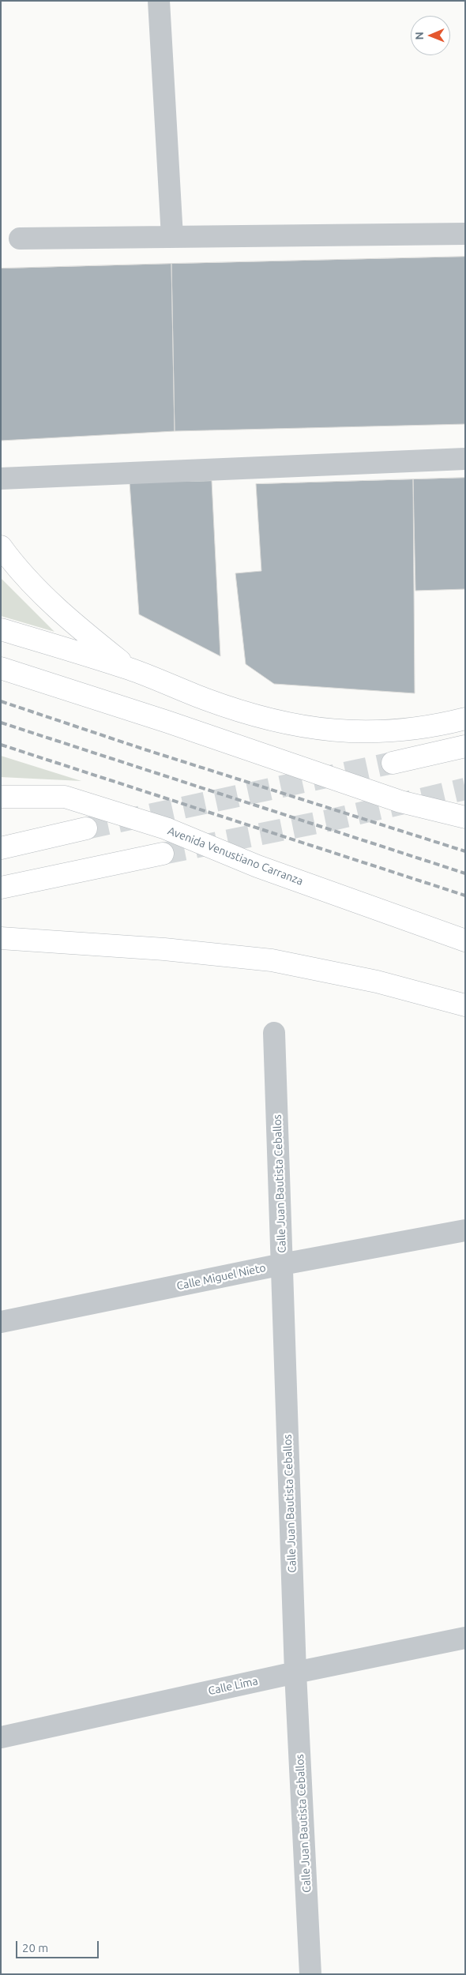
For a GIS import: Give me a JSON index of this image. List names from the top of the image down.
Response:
{
  "streets": {
    "main road": ["Avenida Venustiano Carranza"],
    "street": ["Calle Juan Bautista Ceballos", "Calle Miguel Nieto", "Calle Lima"]
  },
  "crossings": [
    ["Calle Juan Bautista Ceballos", "Calle Miguel Nieto"],
    ["Calle Juan Bautista Ceballos", "Calle Lima"]
  ],
  "scale_bar": "20 m",
  "north": "left"
}
